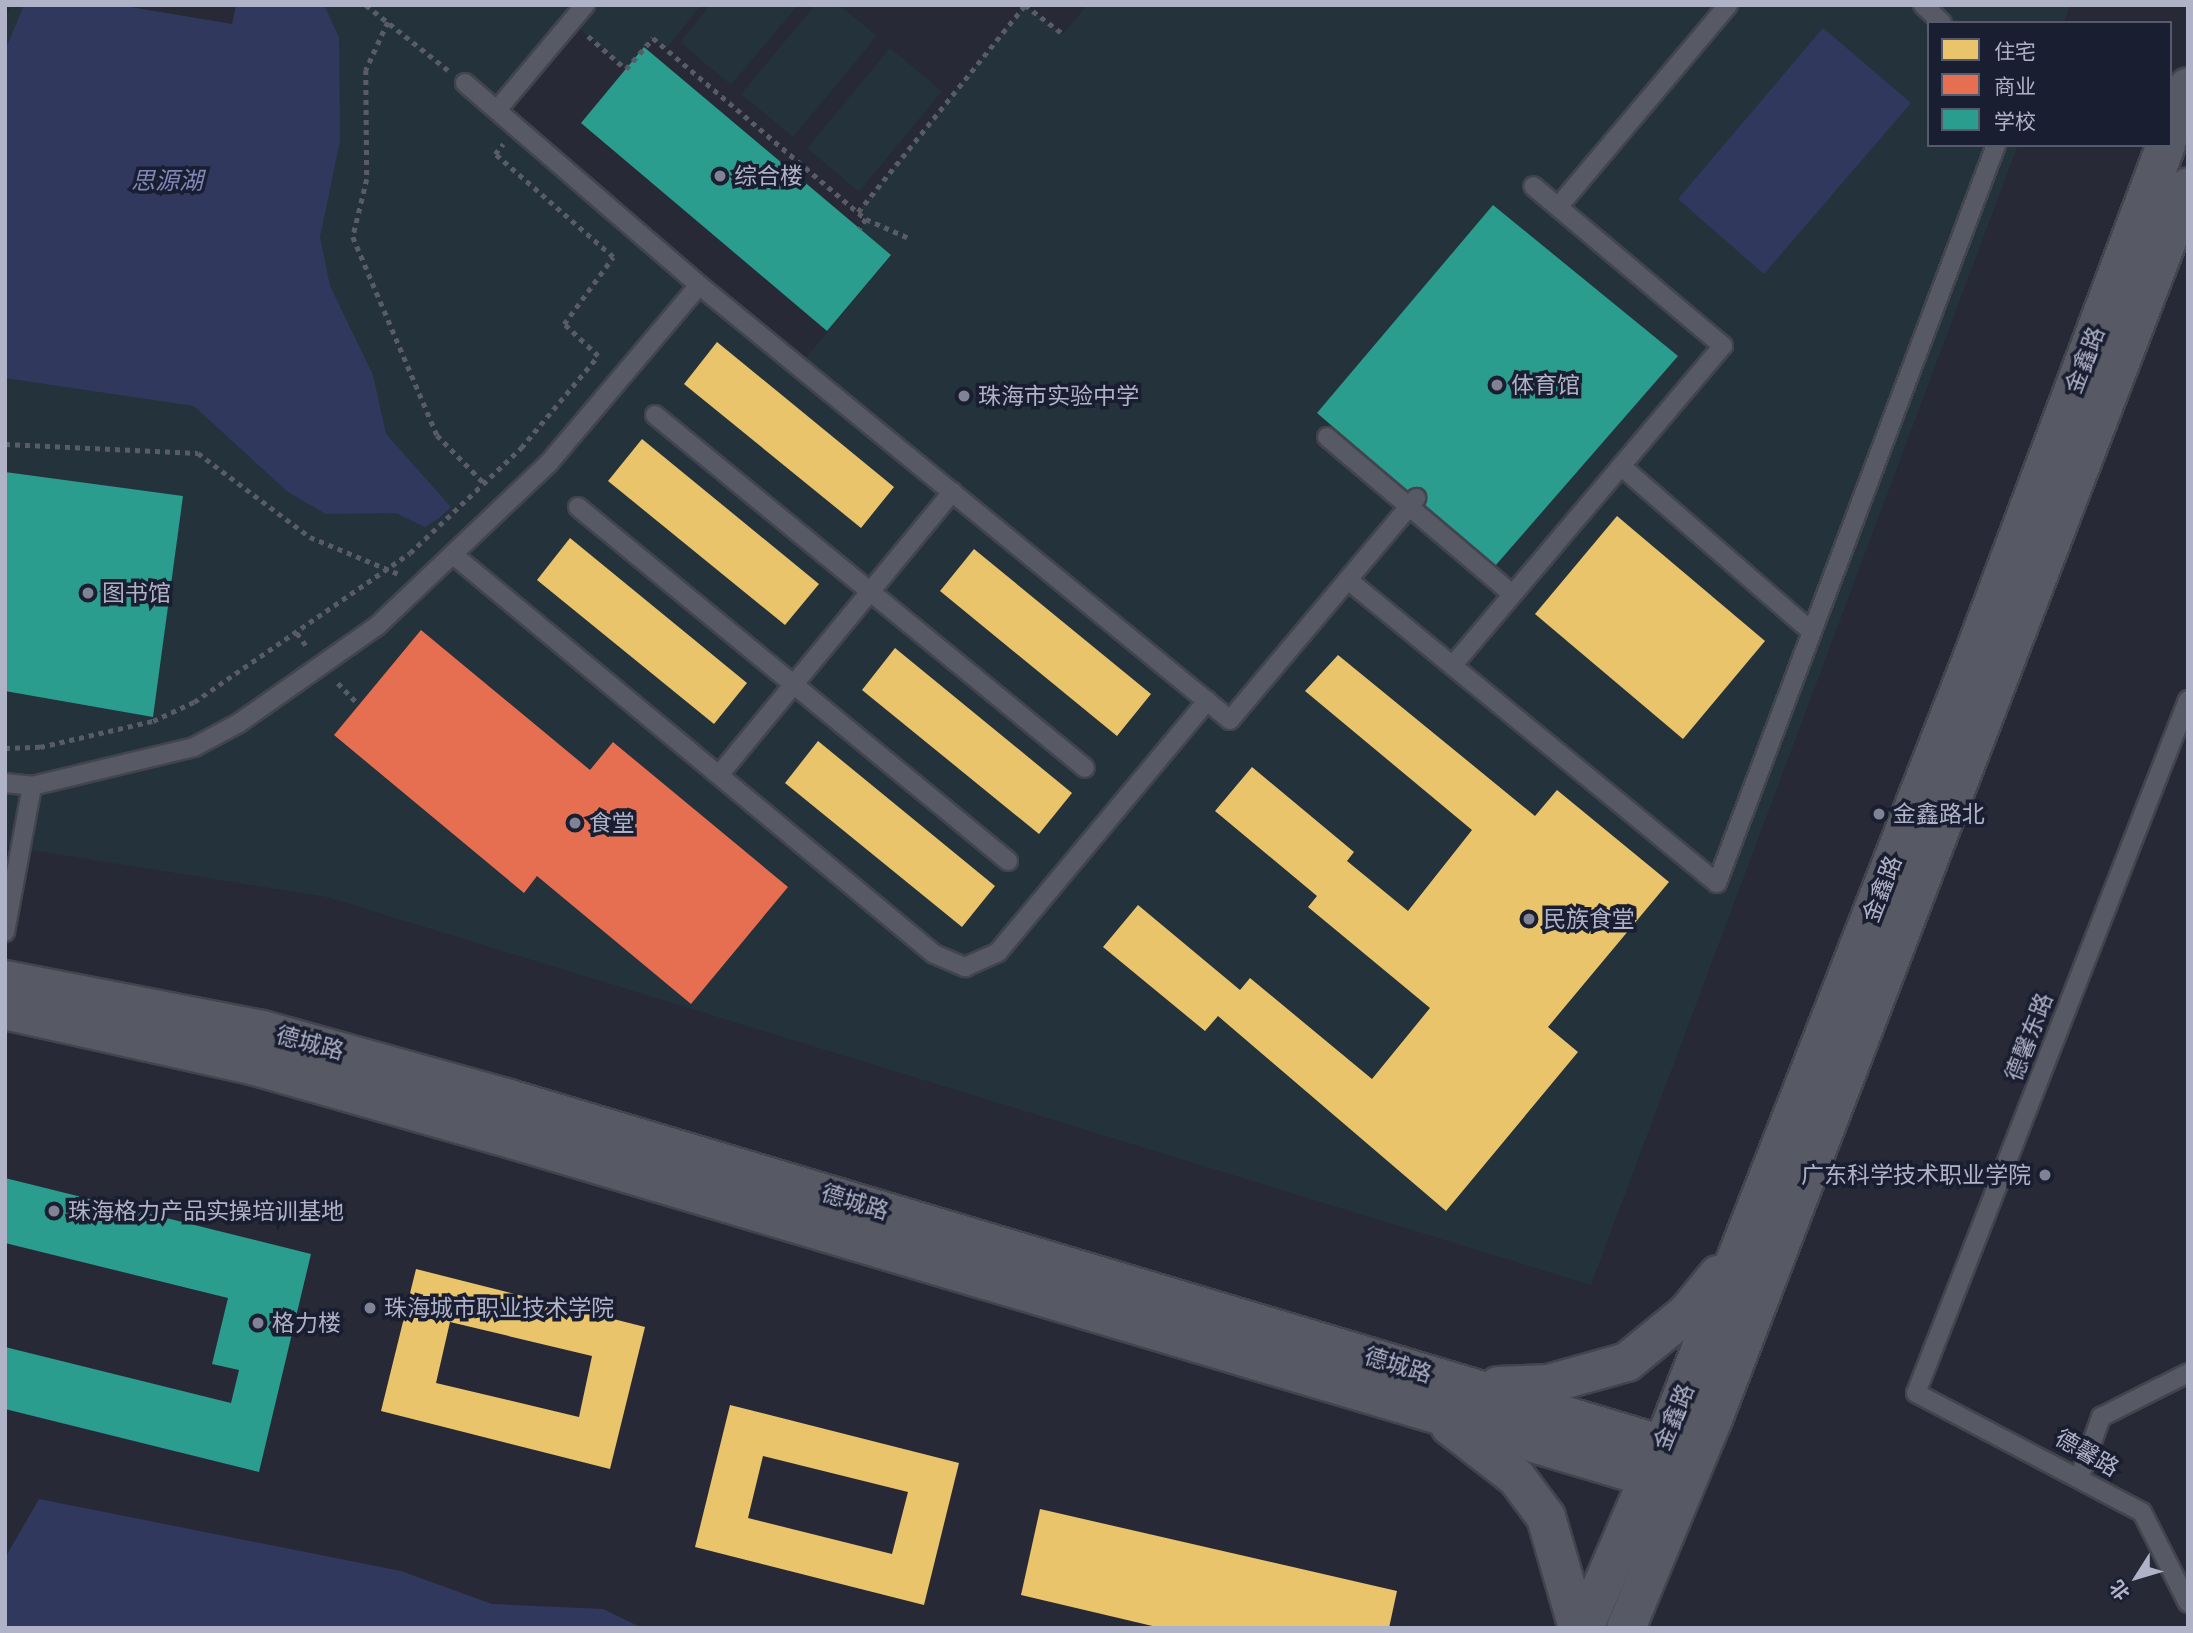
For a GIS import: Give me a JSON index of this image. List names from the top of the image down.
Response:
{
  "streets": {
    "street": ["金鑫路", "德城路"],
    "lane": ["德馨东路", "德馨路"]
  },
  "crossings": [
    ["金鑫路", "德城路"],
    ["德馨东路", "德馨路"]
  ],
  "water": ["思源湖"],
  "places": [
    "综合楼",
    "体育馆",
    "珠海市实验中学",
    "图书馆",
    "金鑫路北",
    "食堂",
    "民族食堂",
    "广东科学技术职业学院",
    "珠海格力产品实操培训基地",
    "珠海城市职业技术学院",
    "格力楼"
  ],
  "legend": ["住宅", "商业", "学校"],
  "north": "bottom left"
}
